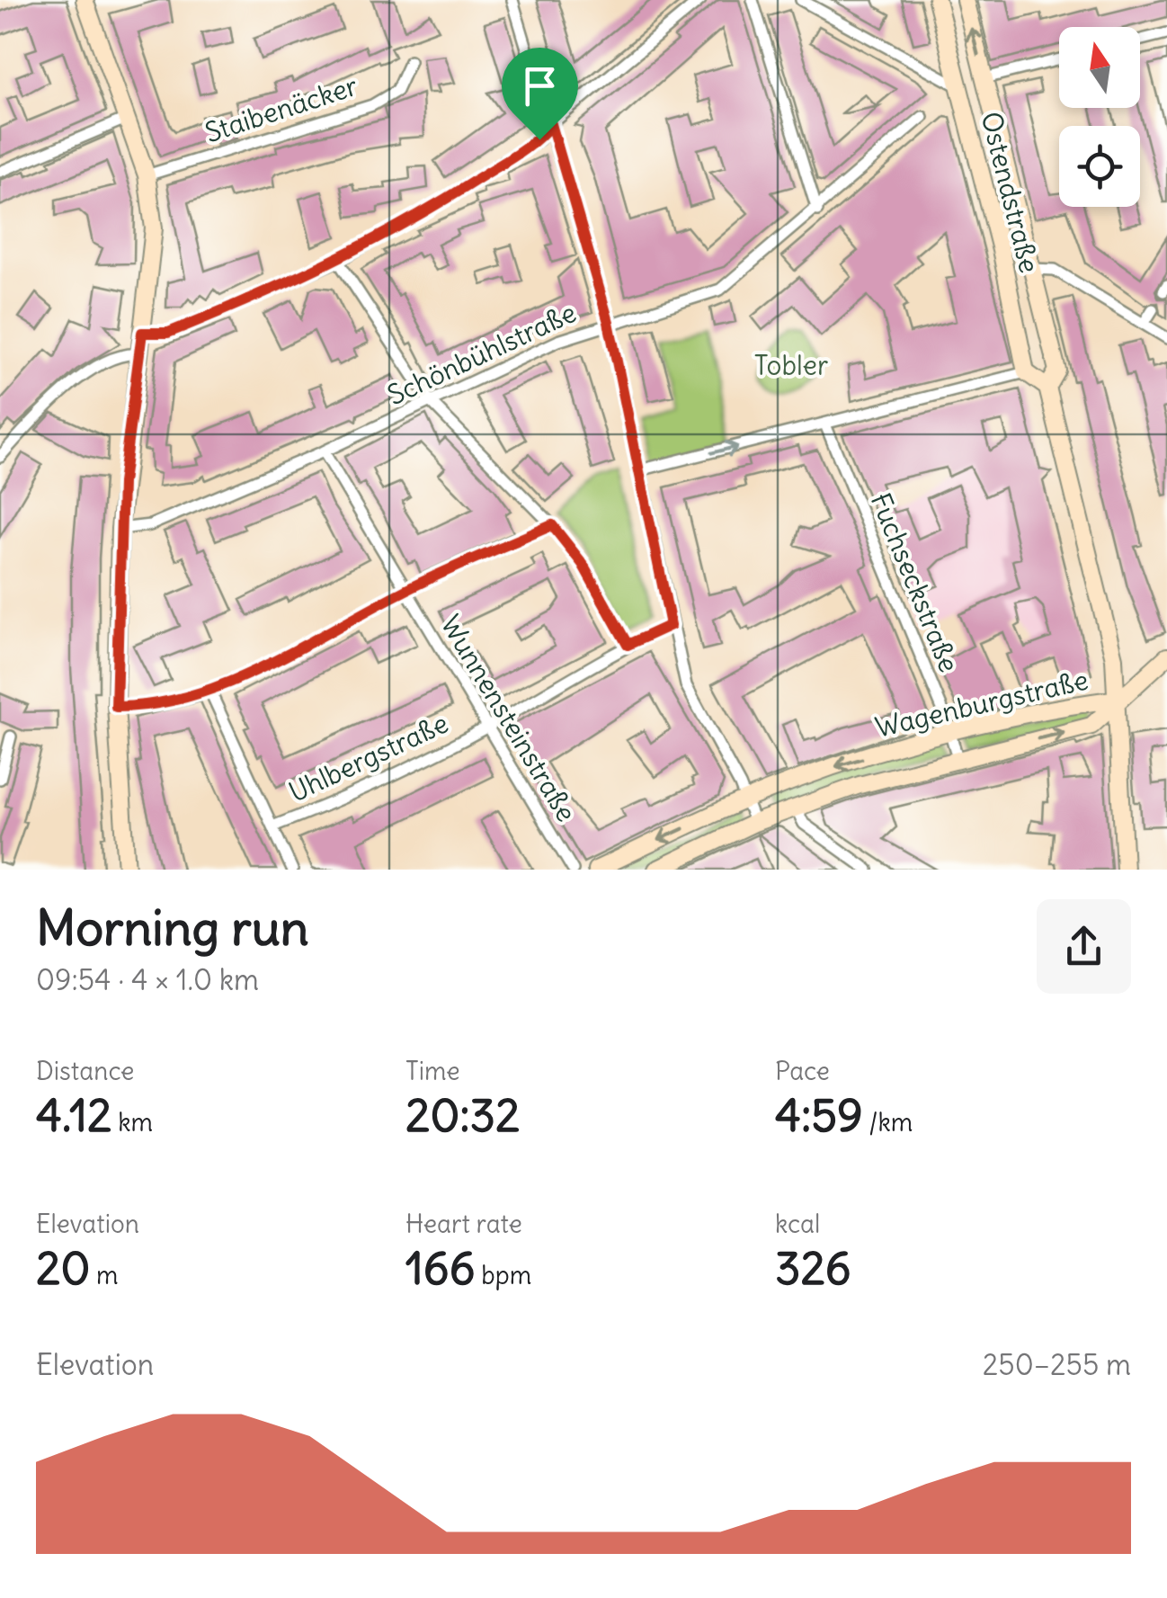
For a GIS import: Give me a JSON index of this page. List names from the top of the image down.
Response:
{
  "streets": {
    "street": [
      "Staibenäcker",
      "Ostendstraße",
      "Schönbühlstraße",
      "Fuchseckstraße",
      "Wagenburgstraße",
      "Wunnensteinstraße",
      "Uhlbergstraße"
    ]
  },
  "crossings": [
    ["Ostendstraße", "Wagenburgstraße"],
    ["Schönbühlstraße", "Wunnensteinstraße"],
    ["Fuchseckstraße", "Wagenburgstraße"],
    ["Wunnensteinstraße", "Uhlbergstraße"]
  ],
  "parks": ["Tobler"],
  "north": "top",
  "page": {
    "heading": ["Morning run", "09:54 · 4 × 1.0 km"],
    "stats": [
      ["Distance", "4.12 km"],
      ["Time", "20:32"],
      ["Pace", "4:59 /km"],
      ["Elevation", "20 m"],
      ["Heart rate", "166 bpm"],
      ["kcal", "326"]
    ],
    "chart": ["Elevation", "250–255 m"]
  }
}
